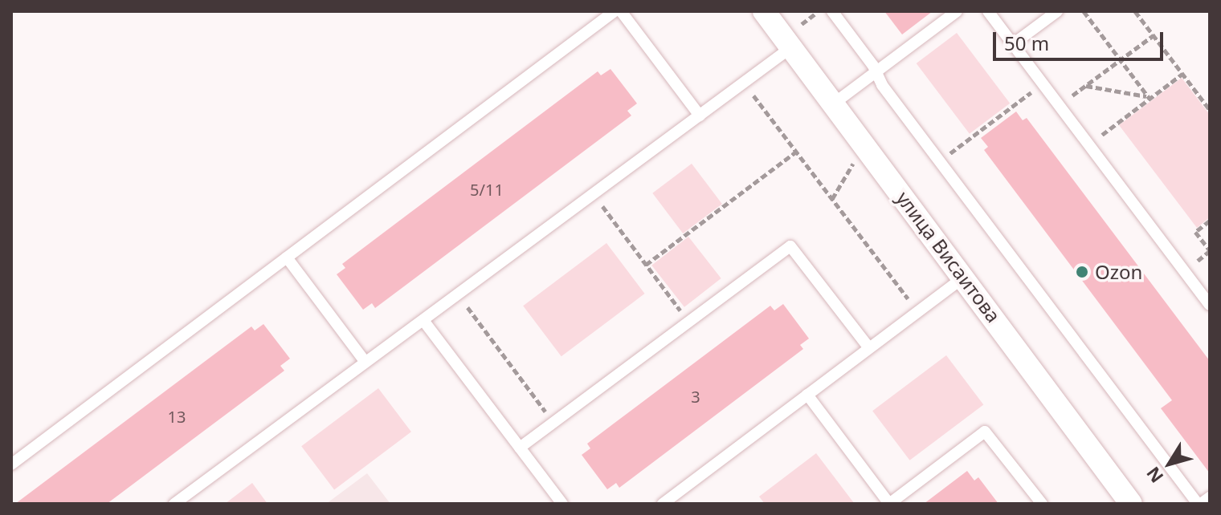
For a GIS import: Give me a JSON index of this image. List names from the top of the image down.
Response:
{
  "streets": {
    "street": ["улица Висаитова"]
  },
  "places": ["Ozon"],
  "house_numbers": ["5/11", "3", "13"],
  "scale_bar": "50 m",
  "north": "bottom left"
}
